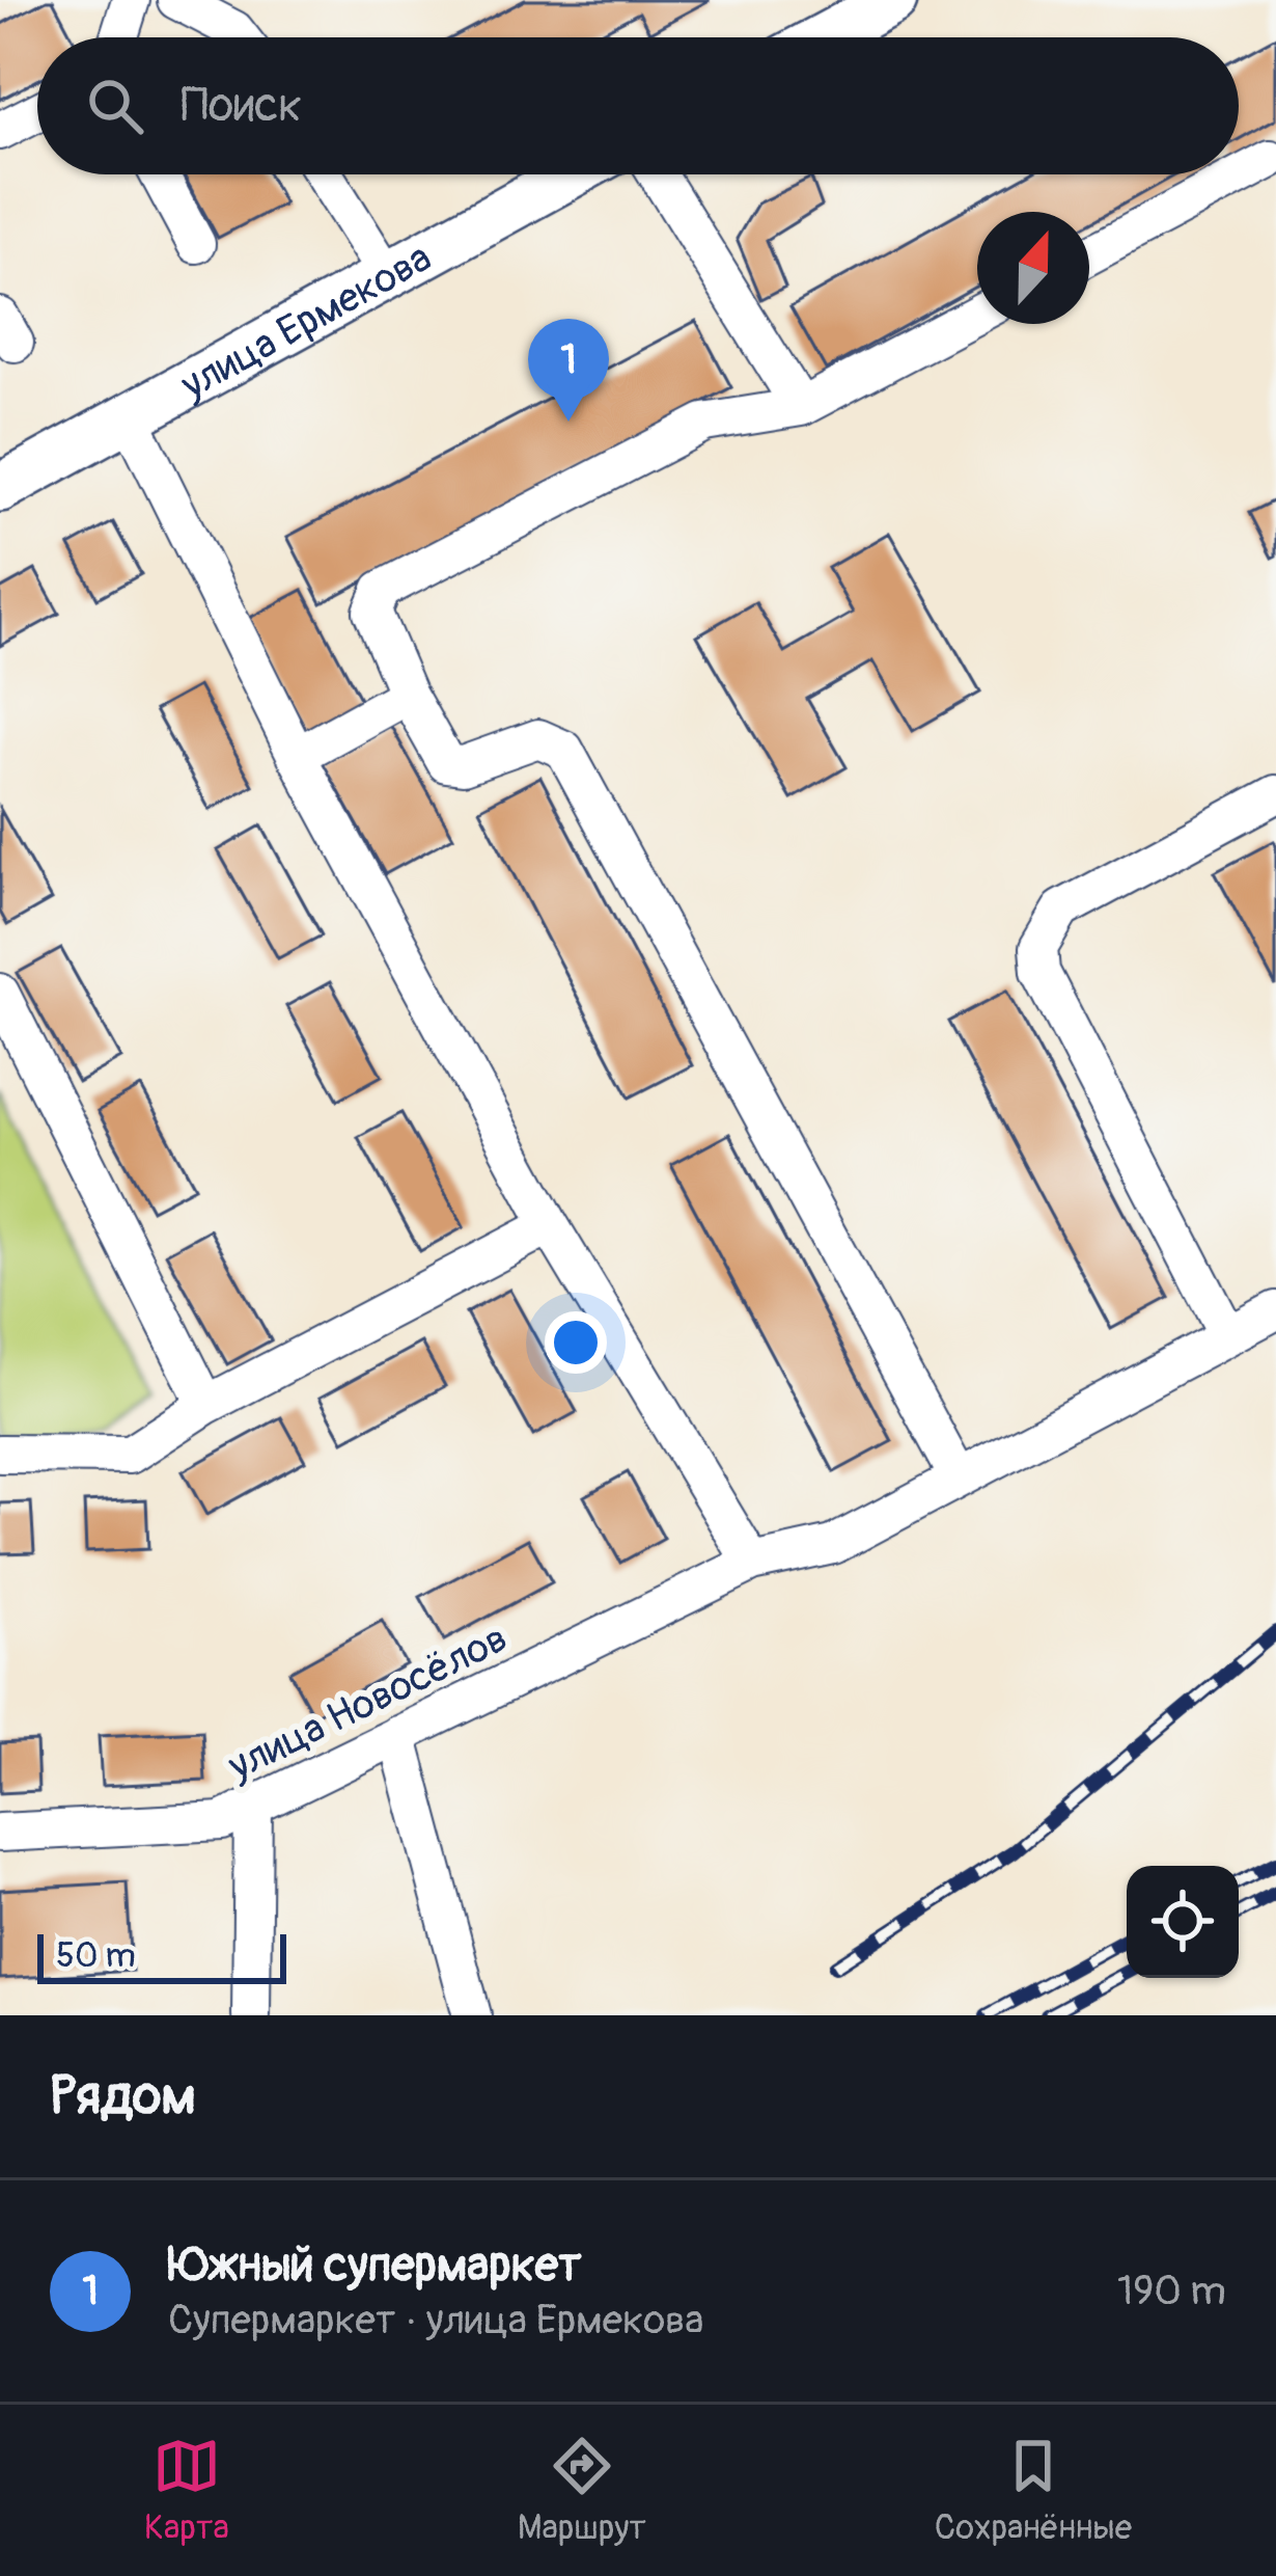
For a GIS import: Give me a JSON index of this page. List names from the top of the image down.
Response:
{
  "streets": {
    "main road": ["улица Ермекова"],
    "street": ["улица Новосёлов"]
  },
  "scale_bar": "50 m",
  "north": "top",
  "page": {
    "search": "Поиск",
    "pins": "1",
    "scale": "50 m",
    "heading": "Рядом",
    "list": [
      {
        "mark": "1",
        "name": "Южный супермаркет",
        "note": "Супермаркет · улица Ермекова",
        "value": "190 m"
      }
    ],
    "nav": ["Карта", "Маршрут", "Сохранённые"]
  }
}
